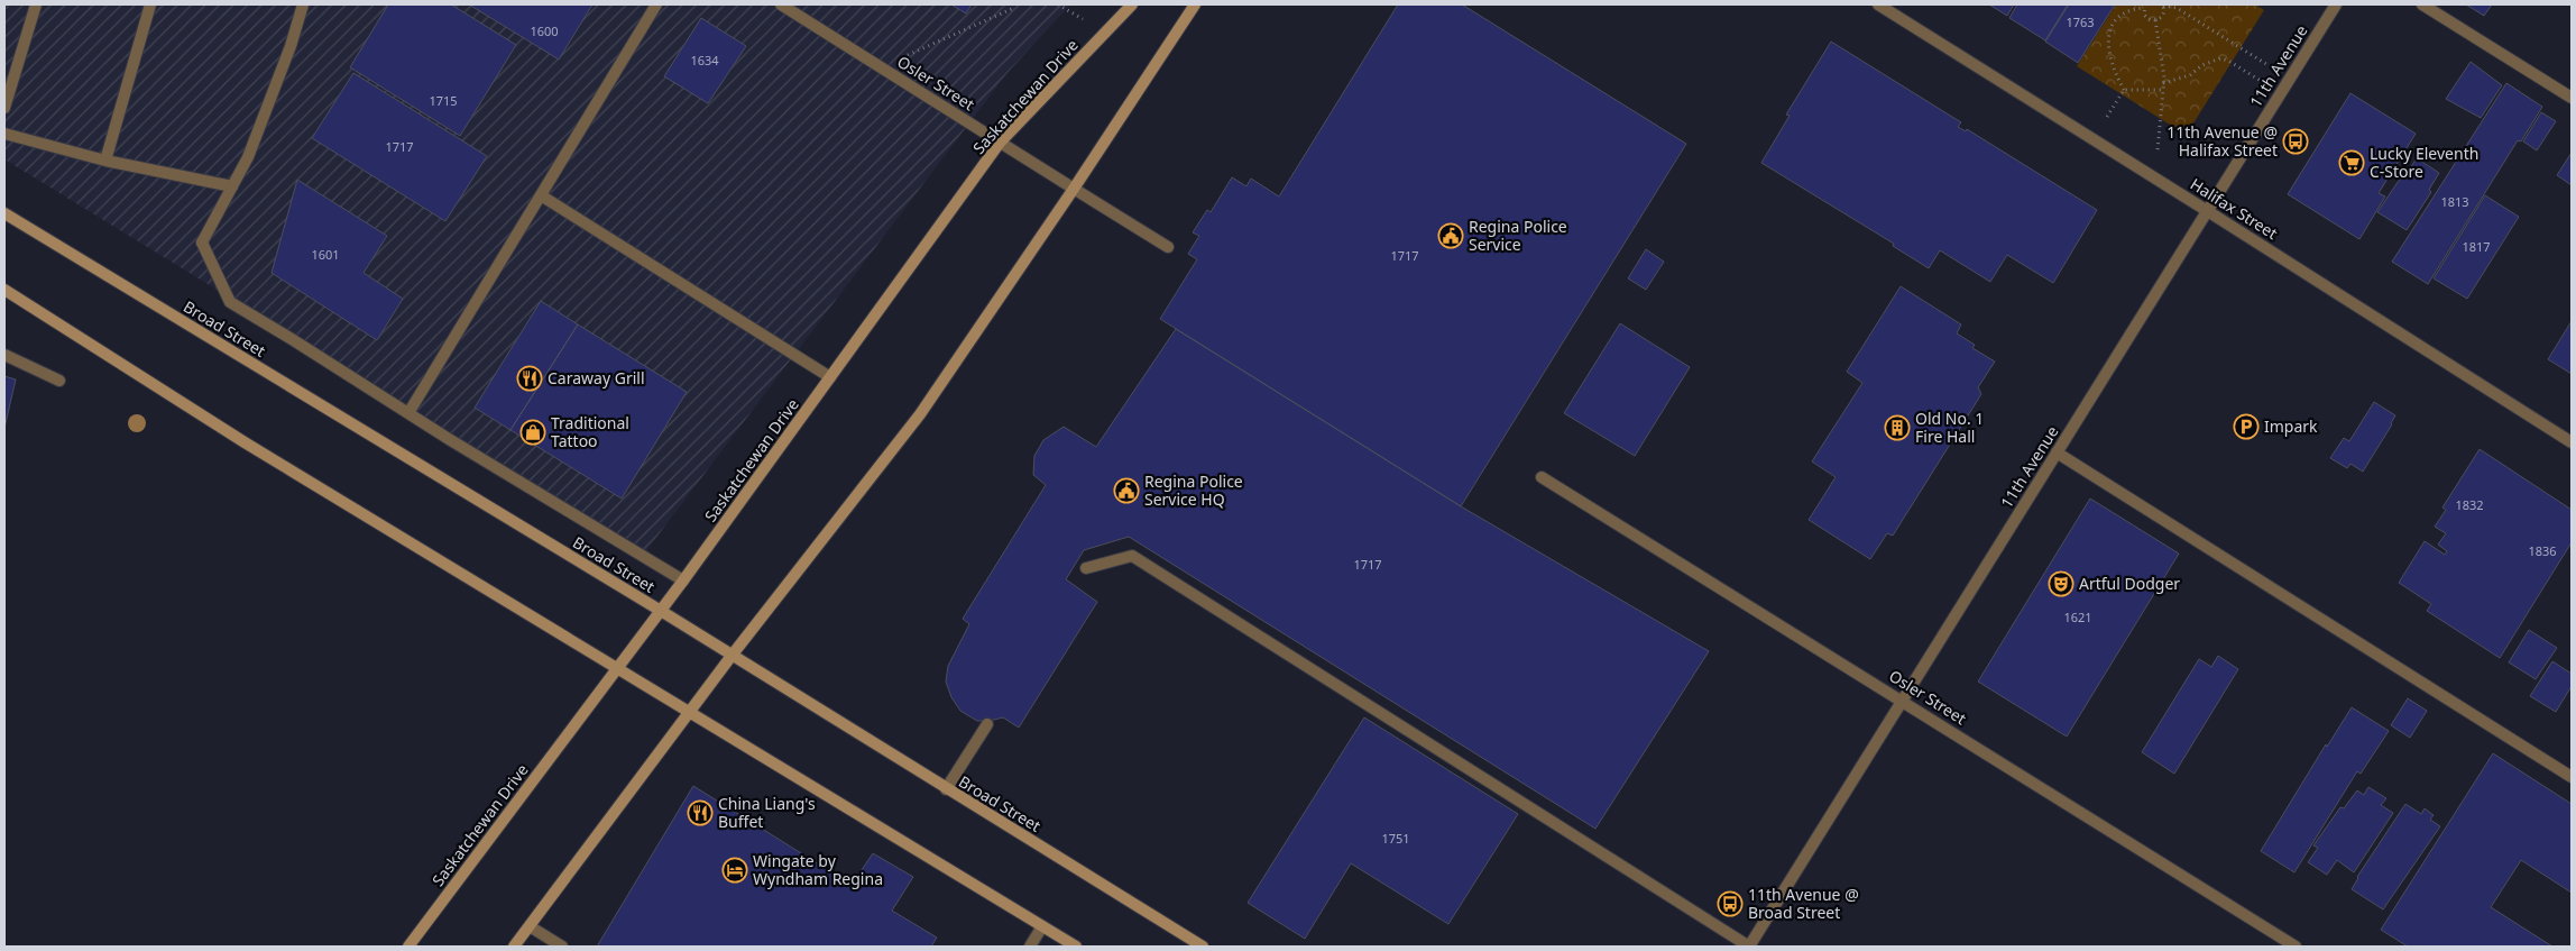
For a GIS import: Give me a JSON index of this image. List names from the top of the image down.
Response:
{
  "streets": {
    "main road": ["Saskatchewan Drive", "Broad Street"],
    "street": ["11th Avenue", "Osler Street", "Halifax Street"]
  },
  "crossings": [
    ["11th Avenue", "Osler Street"],
    ["11th Avenue", "Halifax Street"],
    ["Osler Street", "Saskatchewan Drive"],
    ["Saskatchewan Drive", "Broad Street"]
  ],
  "places": {
    "bus stop": ["11th Avenue @ Halifax Street", "11th Avenue @ Broad Street"],
    "supermarket": ["Lucky Eleventh C-Store"],
    "public building": ["Regina Police Service", "Regina Police Service HQ"],
    "restaurant": ["Caraway Grill", "China Liang's Buffet"],
    "parking": ["Impark"],
    "building": ["Old No. 1 Fire Hall"],
    "shop": ["Traditional Tattoo"],
    "theatre": ["Artful Dodger"],
    "hotel": ["Wingate by Wyndham Regina"]
  },
  "house_numbers": [
    "1763",
    "1600",
    "1634",
    "1715",
    "1717",
    "1813",
    "1817",
    "1601",
    "1717",
    "1832",
    "1836",
    "1717",
    "1621",
    "1751"
  ]
}
